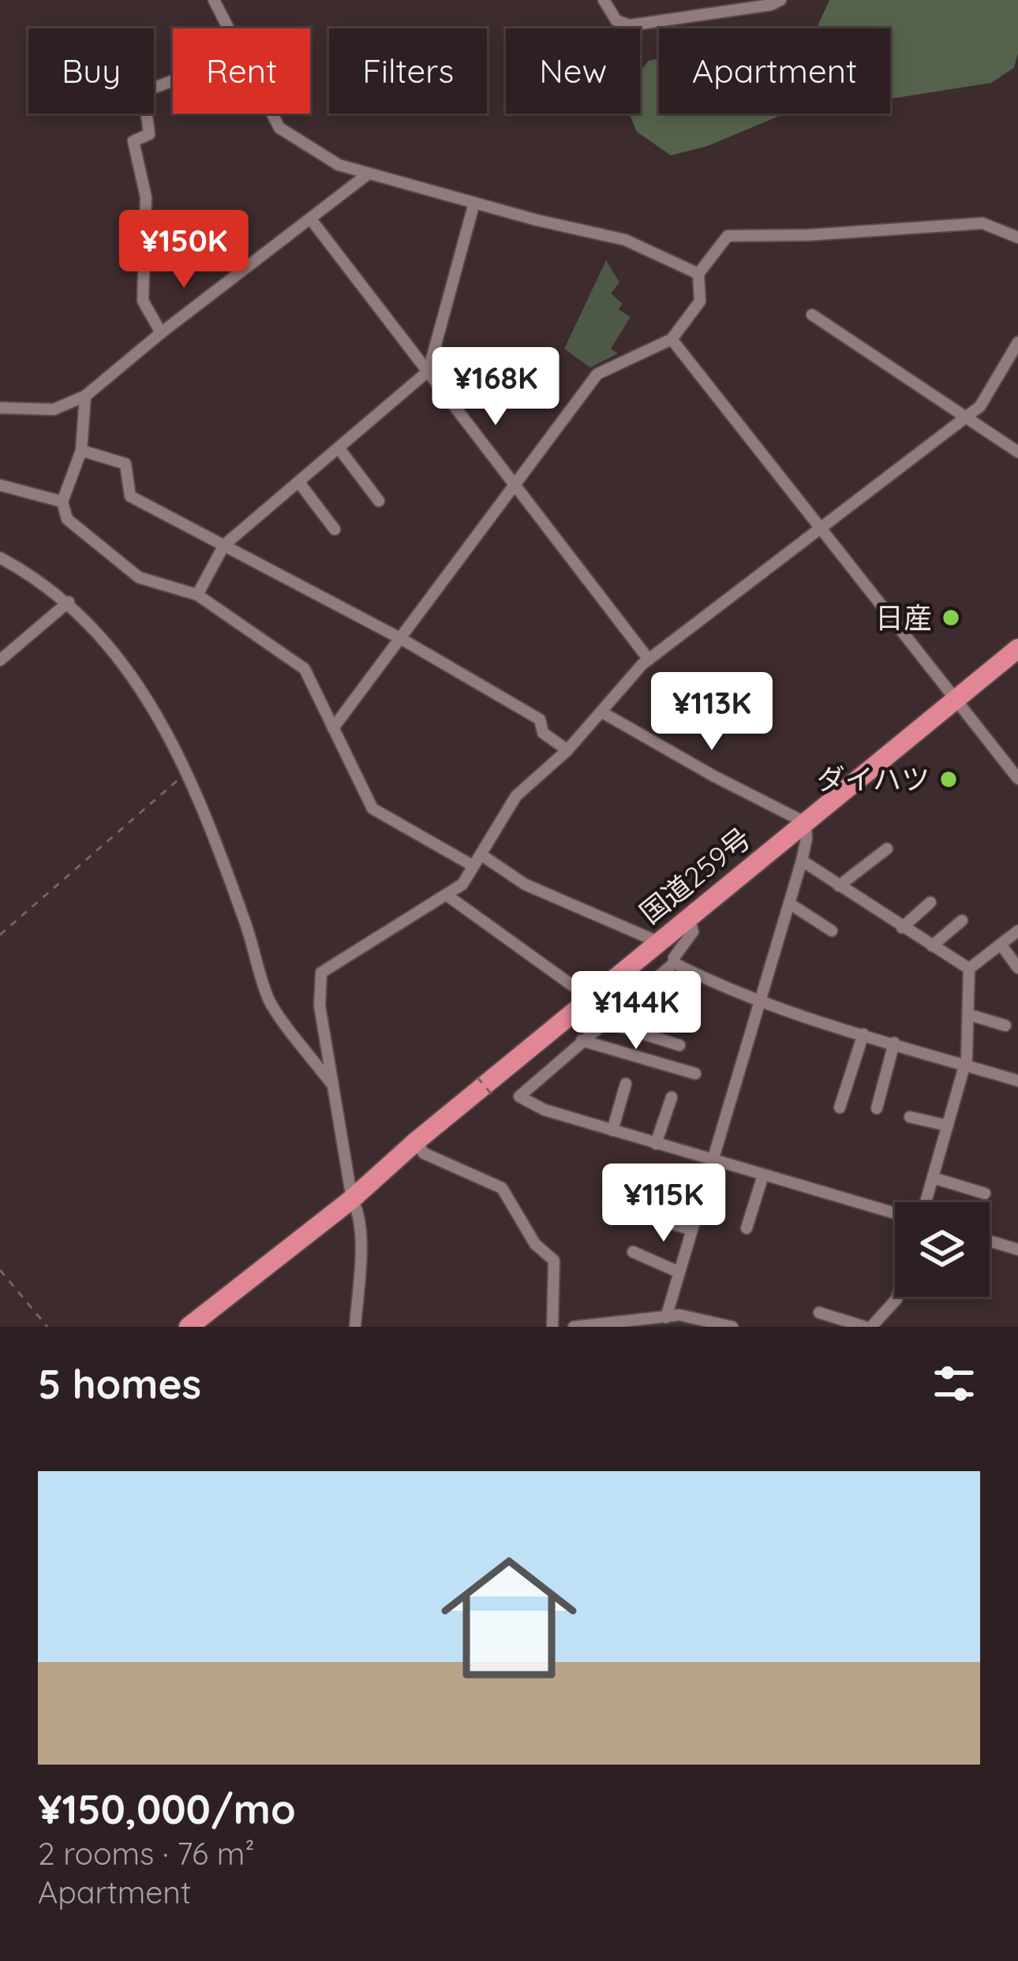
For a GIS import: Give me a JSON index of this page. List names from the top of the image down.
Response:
{
  "streets": {
    "highway": ["国道259号"]
  },
  "places": ["日産", "ダイハツ"],
  "page": {
    "chip": [
      "Buy",
      "Rent",
      "Filters",
      "New",
      "Apartment"
    ],
    "price": [
      "¥150K",
      "¥168K",
      "¥113K",
      "¥144K",
      "¥115K"
    ],
    "heading": "5 homes",
    "list": [
      {
        "name": "¥150,000/mo",
        "note": "2 rooms · 76 m² · Apartment"
      }
    ]
  }
}
